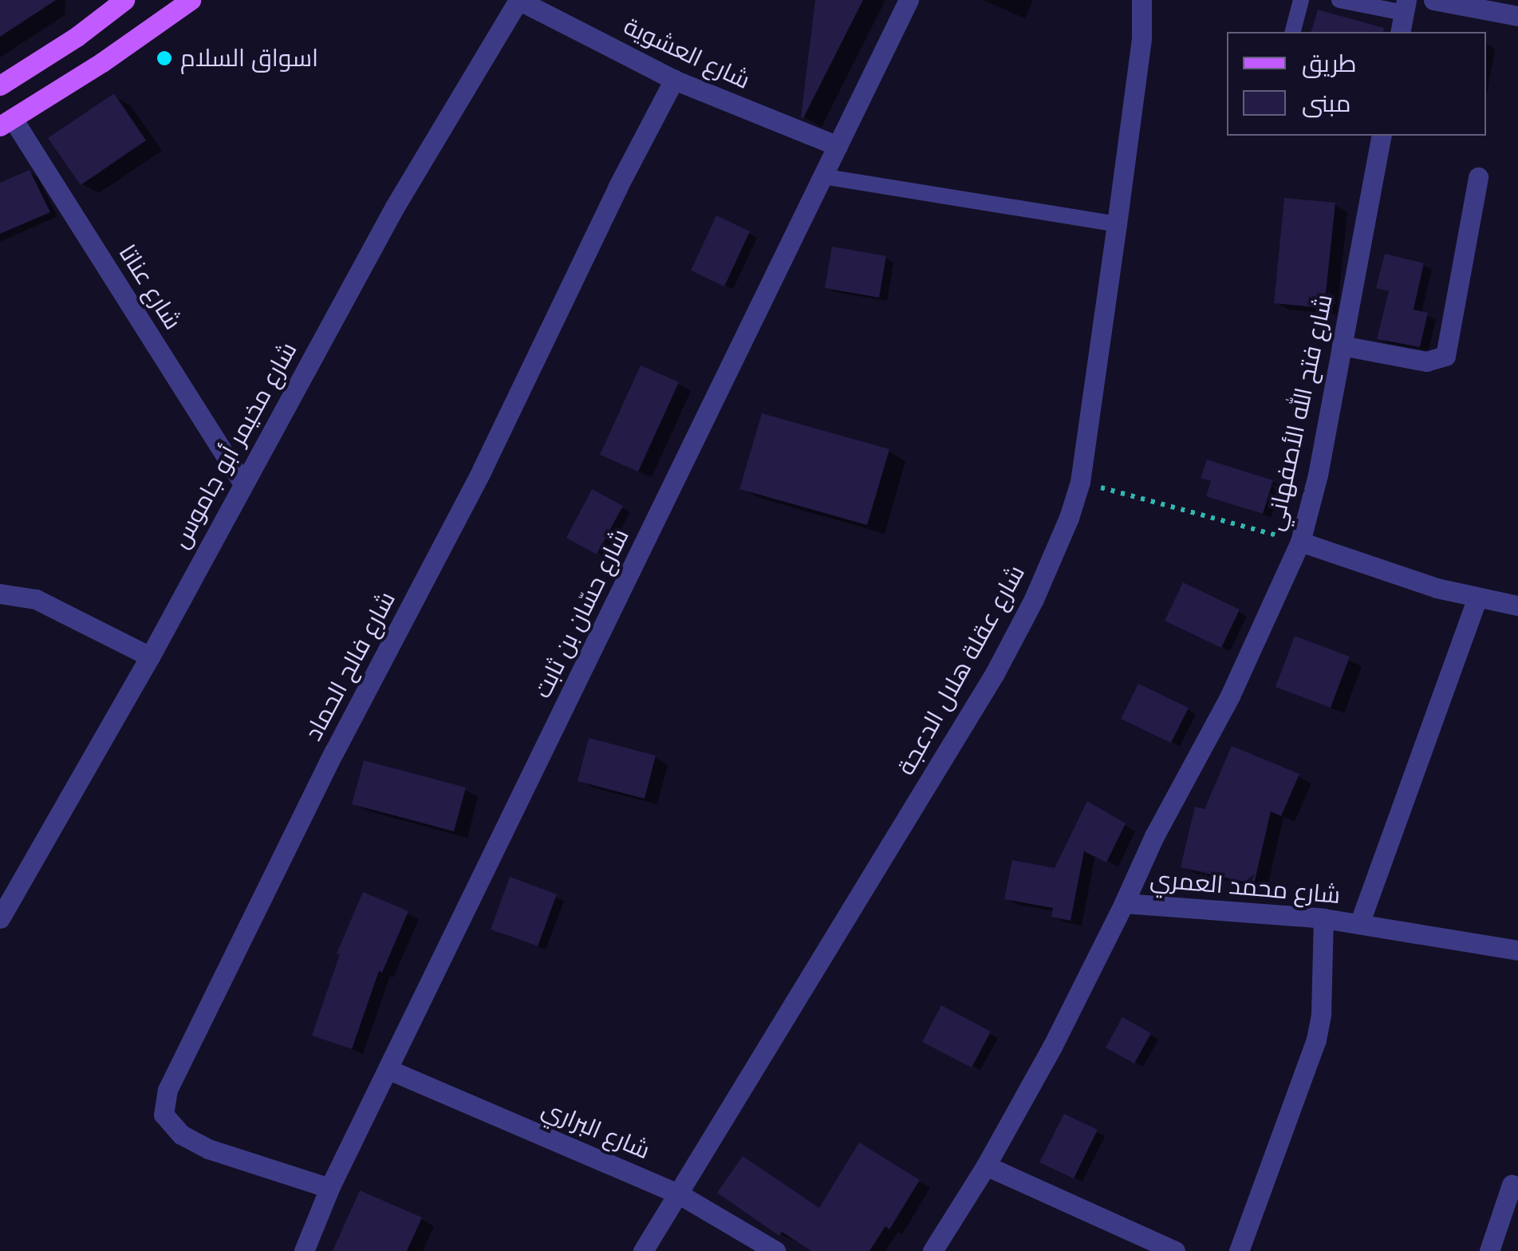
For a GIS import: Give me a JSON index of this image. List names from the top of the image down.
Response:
{
  "streets": {
    "street": [
      "شارع العشوية",
      "شارع عناتا",
      "شارع فتح الله الأصفهاني",
      "شارع مخيمر أبو جاموس",
      "شارع حسّان بن ثابت",
      "شارع فالح الحماد",
      "شارع عقلة هلال الدعجة",
      "شارع محمد العمري",
      "شارع البراري"
    ]
  },
  "crossings": [
    ["شارع العشوية", "شارع مخيمر أبو جاموس"],
    ["شارع العشوية", "شارع حسّان بن ثابت"],
    ["شارع العشوية", "شارع فالح الحماد"],
    ["شارع عناتا", "شارع مخيمر أبو جاموس"],
    ["شارع فتح الله الأصفهاني", "شارع محمد العمري"],
    ["شارع حسّان بن ثابت", "شارع فالح الحماد"],
    ["شارع حسّان بن ثابت", "شارع البراري"],
    ["شارع عقلة هلال الدعجة", "شارع البراري"]
  ],
  "places": ["اسواق السلام"],
  "legend": ["طريق", "مبنى"]
}
